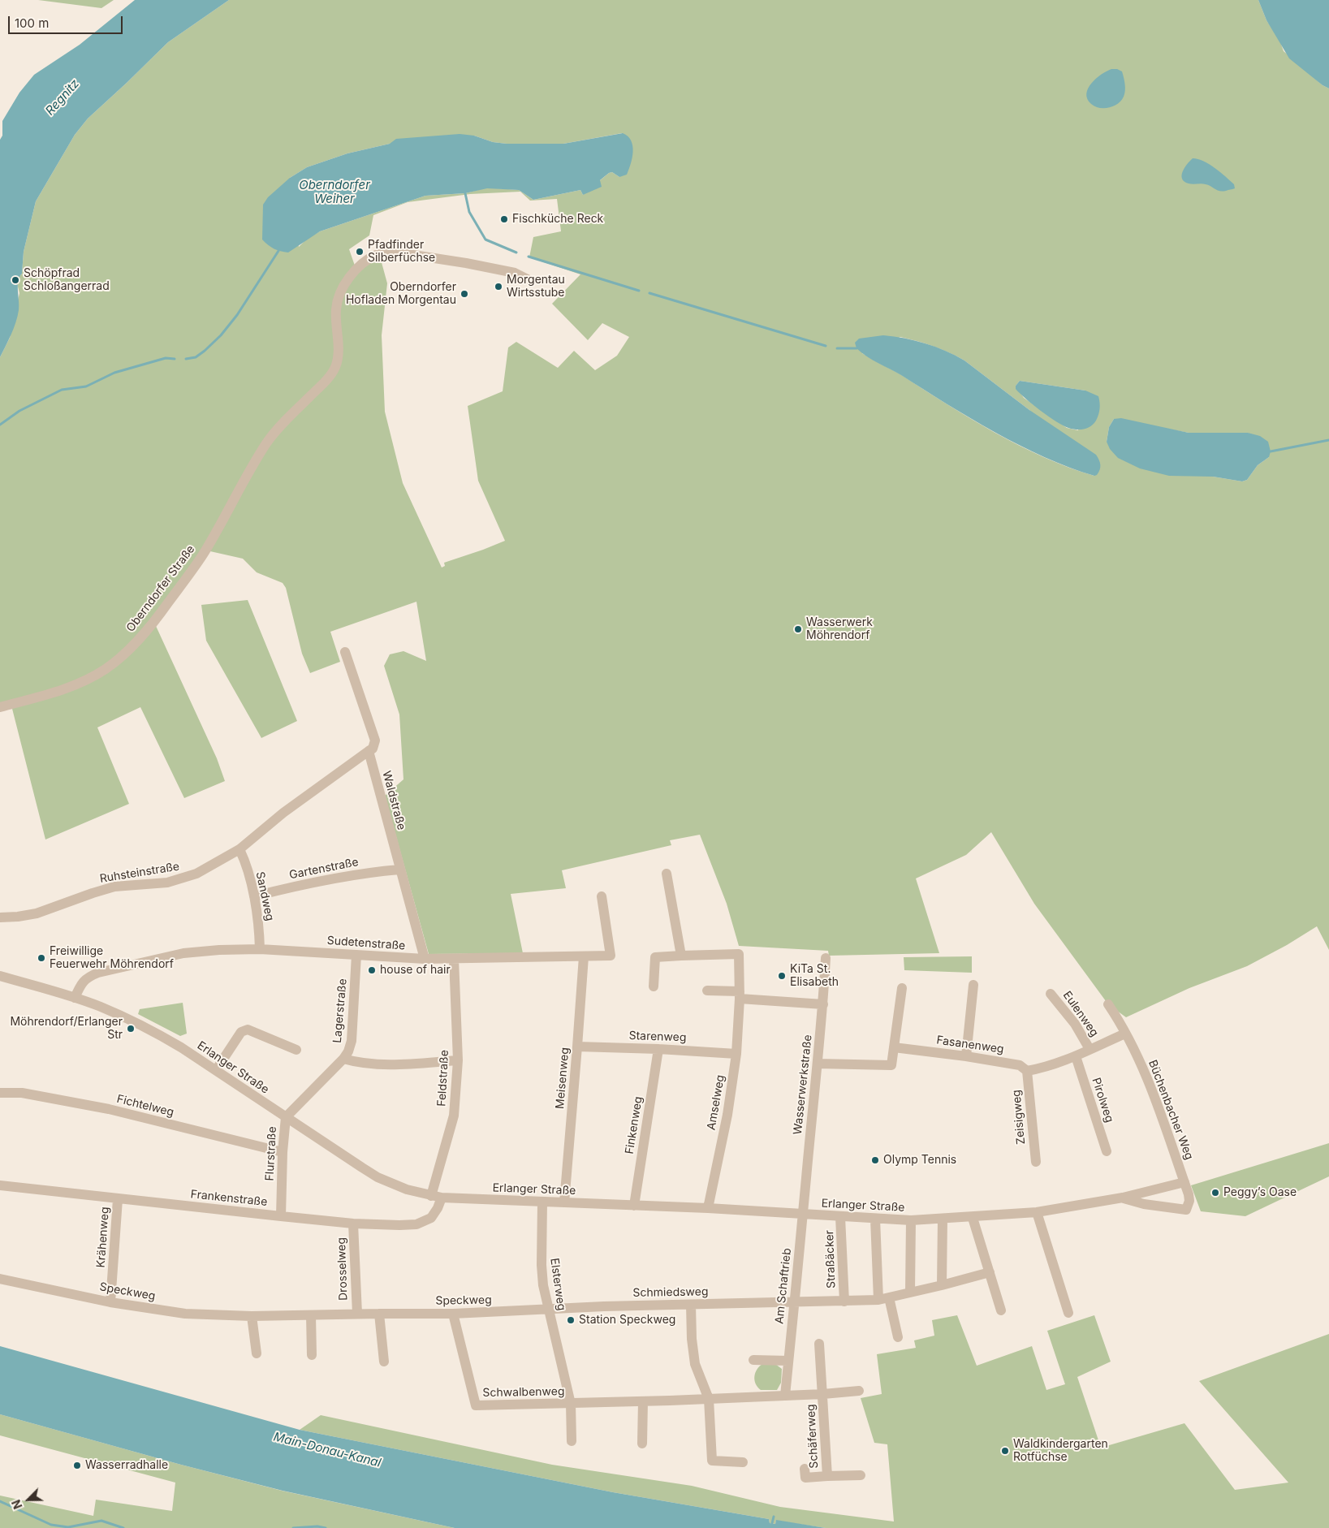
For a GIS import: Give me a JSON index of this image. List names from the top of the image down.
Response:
{
  "streets": {
    "street": [
      "Oberndorfer Straße",
      "Waldstraße",
      "Gartenstraße",
      "Ruhsteinstraße",
      "Sandweg",
      "Sudetenstraße",
      "Lagerstraße",
      "Eulenweg",
      "Starenweg",
      "Fasanenweg",
      "Erlanger Straße",
      "Feldstraße",
      "Meisenweg",
      "Wasserwerkstraße",
      "Pirolweg",
      "Amselweg",
      "Fichtelweg",
      "Büchenbacher Weg",
      "Zeisigweg",
      "Finkenweg",
      "Flurstraße",
      "Frankenstraße",
      "Krähenweg",
      "Straßäcker",
      "Drosselweg",
      "Elsterweg",
      "Am Schaftrieb",
      "Speckweg",
      "Schmiedsweg",
      "Schwalbenweg",
      "Schäferweg"
    ]
  },
  "crossings": [
    ["Waldstraße", "Gartenstraße"],
    ["Waldstraße", "Ruhsteinstraße"],
    ["Waldstraße", "Sudetenstraße"],
    ["Gartenstraße", "Sandweg"],
    ["Ruhsteinstraße", "Sandweg"],
    ["Sandweg", "Sudetenstraße"],
    ["Sudetenstraße", "Lagerstraße"],
    ["Sudetenstraße", "Erlanger Straße"],
    ["Sudetenstraße", "Feldstraße"],
    ["Sudetenstraße", "Meisenweg"],
    ["Lagerstraße", "Erlanger Straße"],
    ["Lagerstraße", "Flurstraße"],
    ["Starenweg", "Meisenweg"],
    ["Starenweg", "Amselweg"],
    ["Starenweg", "Finkenweg"],
    ["Fasanenweg", "Zeisigweg"],
    ["Erlanger Straße", "Feldstraße"],
    ["Erlanger Straße", "Meisenweg"],
    ["Erlanger Straße", "Wasserwerkstraße"],
    ["Erlanger Straße", "Amselweg"],
    ["Erlanger Straße", "Büchenbacher Weg"],
    ["Erlanger Straße", "Finkenweg"],
    ["Erlanger Straße", "Flurstraße"],
    ["Erlanger Straße", "Frankenstraße"],
    ["Erlanger Straße", "Straßäcker"],
    ["Erlanger Straße", "Elsterweg"],
    ["Erlanger Straße", "Am Schaftrieb"],
    ["Wasserwerkstraße", "Am Schaftrieb"],
    ["Fichtelweg", "Flurstraße"],
    ["Flurstraße", "Frankenstraße"],
    ["Frankenstraße", "Krähenweg"],
    ["Frankenstraße", "Drosselweg"],
    ["Krähenweg", "Speckweg"],
    ["Straßäcker", "Am Schaftrieb"],
    ["Straßäcker", "Schmiedsweg"],
    ["Drosselweg", "Speckweg"],
    ["Elsterweg", "Speckweg"],
    ["Elsterweg", "Schmiedsweg"],
    ["Elsterweg", "Schwalbenweg"],
    ["Am Schaftrieb", "Schmiedsweg"],
    ["Am Schaftrieb", "Schwalbenweg"],
    ["Am Schaftrieb", "Schäferweg"],
    ["Speckweg", "Schmiedsweg"],
    ["Speckweg", "Schwalbenweg"],
    ["Schwalbenweg", "Schäferweg"]
  ],
  "water": ["Regnitz", "Oberndorfer Weiher", "Main-Donau-Kanal"],
  "places": [
    "Fischküche Reck",
    "Pfadfinder Silberfüchse",
    "Schöpfrad Schloßangerrad",
    "Morgentau Wirtsstube",
    "Oberndorfer Hofladen Morgentau",
    "Wasserwerk Möhrendorf",
    "Freiwillige Feuerwehr Möhrendorf",
    "house of hair",
    "KiTa St. Elisabeth",
    "Möhrendorf/Erlanger Str",
    "Olymp Tennis",
    "Peggy’s Oase",
    "Station Speckweg",
    "Waldkindergarten Rotfüchse",
    "Wasserradhalle"
  ],
  "scale_bar": "100 m",
  "north": "bottom left"
}
